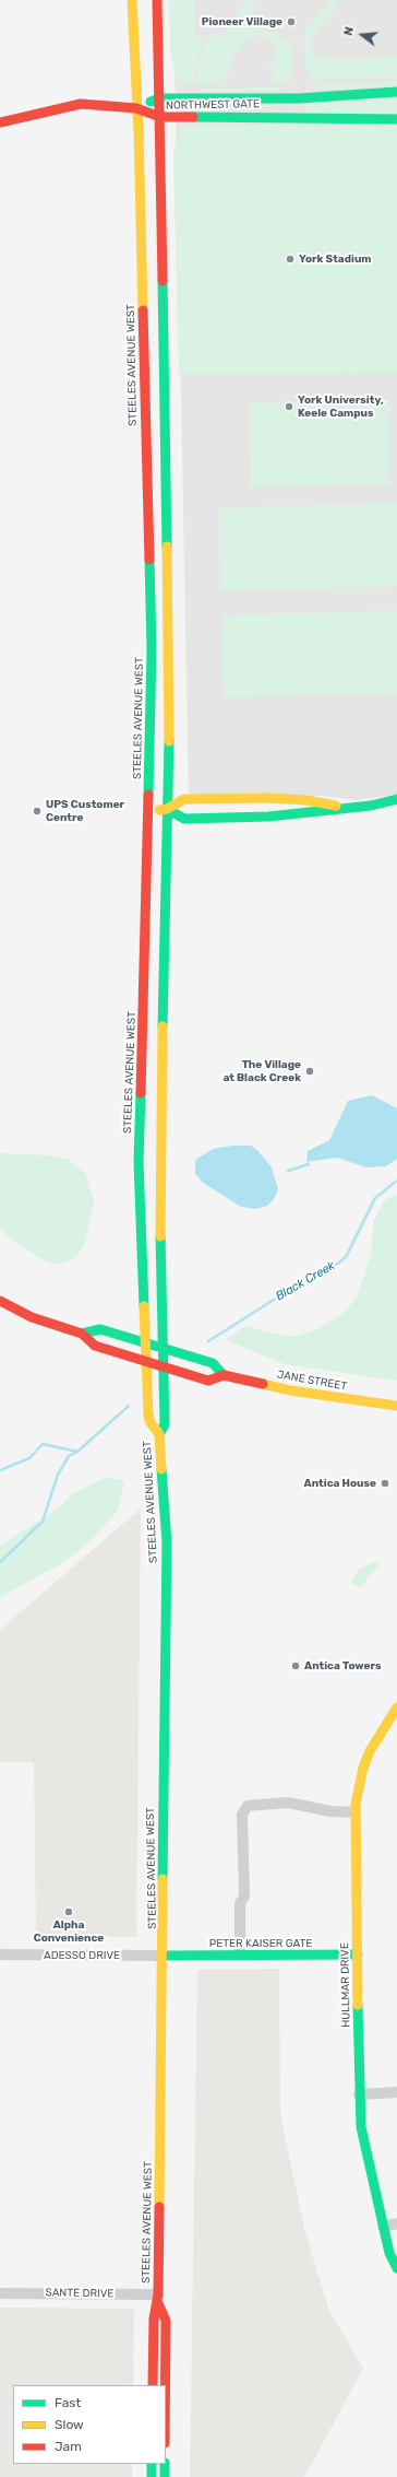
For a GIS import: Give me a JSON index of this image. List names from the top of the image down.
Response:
{
  "streets": {
    "main road": [
      "NORTHWEST GATE",
      "STEELES AVENUE WEST",
      "JANE STREET",
      "PETER KAISER GATE",
      "HULLMAR DRIVE"
    ],
    "street": ["ADESSO DRIVE", "SANTE DRIVE"]
  },
  "crossings": [
    ["NORTHWEST GATE", "STEELES AVENUE WEST"],
    ["STEELES AVENUE WEST", "JANE STREET"],
    ["STEELES AVENUE WEST", "PETER KAISER GATE"],
    ["STEELES AVENUE WEST", "ADESSO DRIVE"],
    ["STEELES AVENUE WEST", "SANTE DRIVE"],
    ["PETER KAISER GATE", "ADESSO DRIVE"],
    ["PETER KAISER GATE", "HULLMAR DRIVE"]
  ],
  "water": ["Black Creek"],
  "places": [
    "Pioneer Village",
    "York Stadium",
    "York University, Keele Campus",
    "UPS Customer Centre",
    "The Village at Black Creek",
    "Antica House",
    "Antica Towers",
    "Alpha Convenience"
  ],
  "legend": ["Fast", "Slow", "Jam"],
  "north": "left"
}
